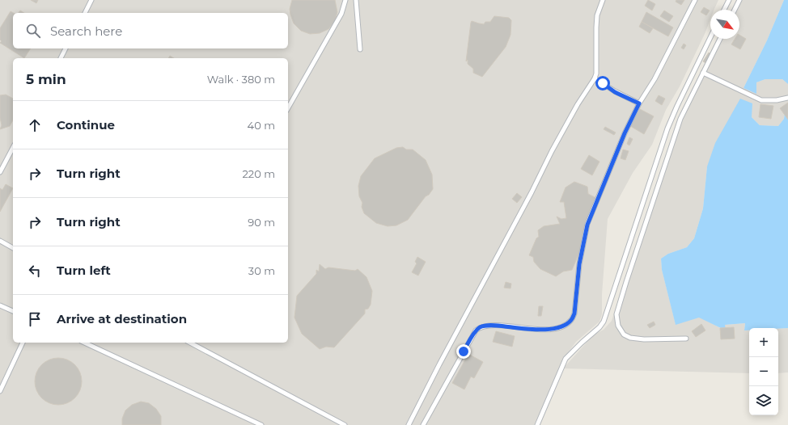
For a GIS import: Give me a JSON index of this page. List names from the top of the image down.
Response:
{
  "north": "bottom right",
  "page": {
    "search": "Search here",
    "heading": ["5 min", "Walk · 380 m"],
    "list": [
      ["Continue", "40 m"],
      ["Turn right", "220 m"],
      ["Turn right", "90 m"],
      ["Turn left", "30 m"],
      "Arrive at destination"
    ],
    "map_buttons": ["+", "−"]
  }
}
